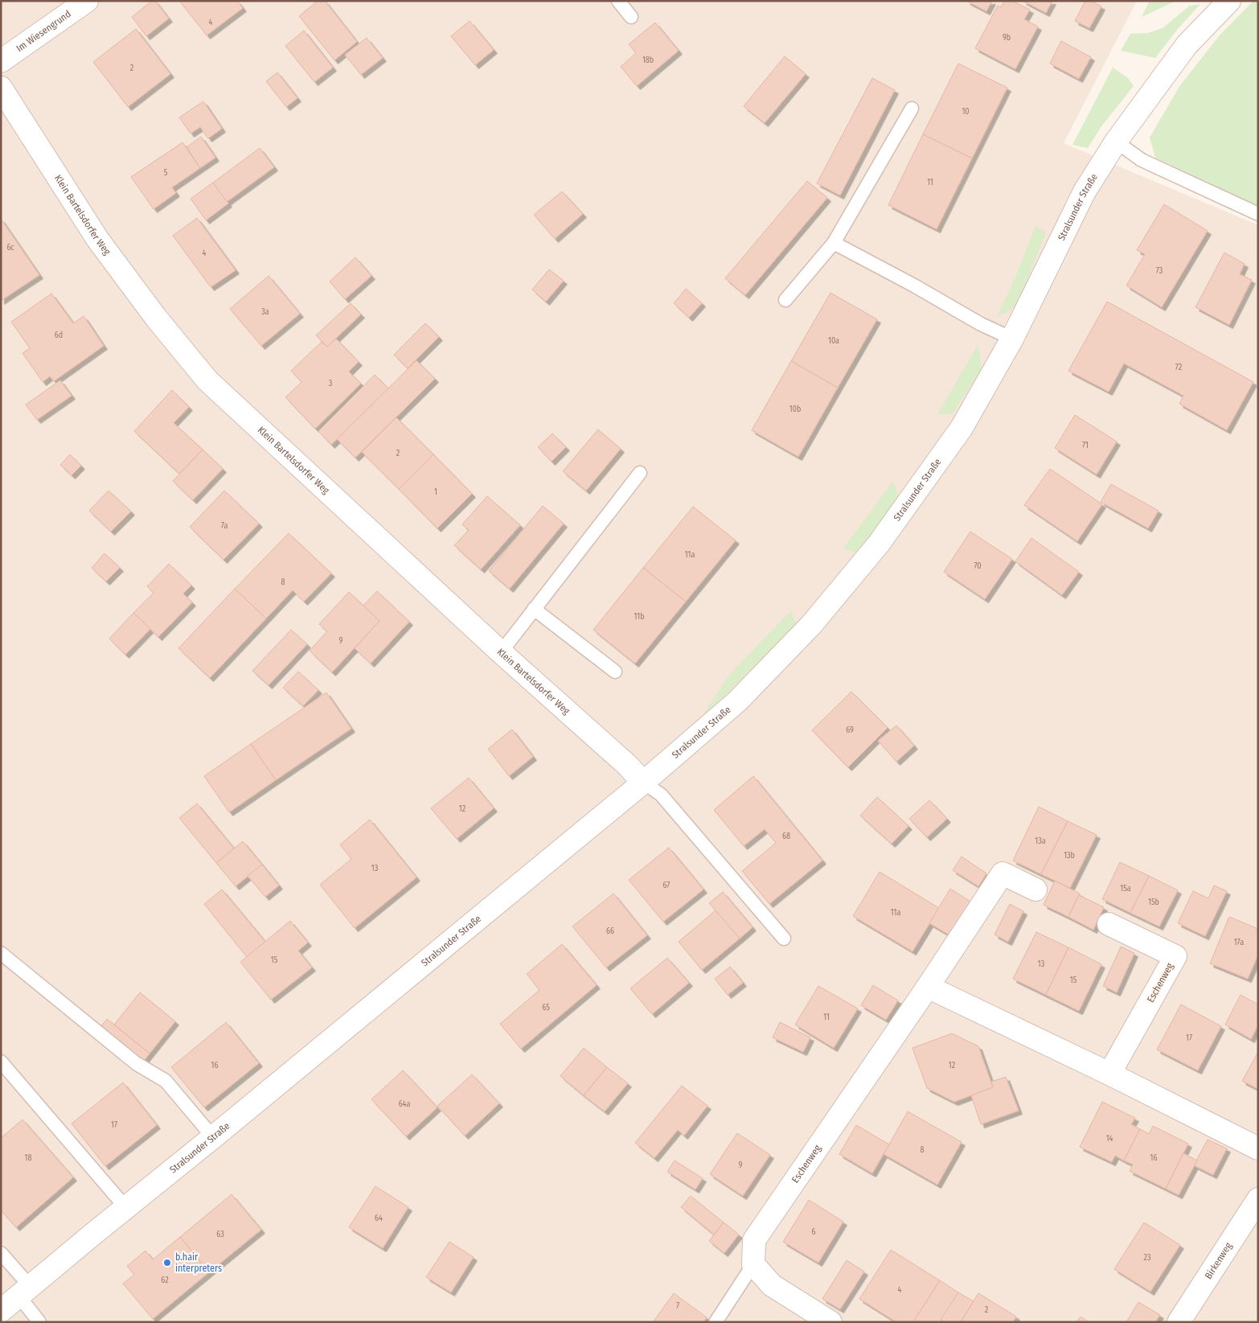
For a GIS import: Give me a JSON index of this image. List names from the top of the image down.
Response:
{
  "streets": {
    "street": [
      "Im Wiesengrund",
      "Stralsunder Straße",
      "Klein Bartelsdorfer Weg",
      "Eschenweg",
      "Birkenweg"
    ]
  },
  "crossings": [
    ["Stralsunder Straße", "Klein Bartelsdorfer Weg"]
  ],
  "places": ["b.hair interpreters"],
  "house_numbers": [
    "4",
    "9b",
    "18b",
    "2",
    "10",
    "5",
    "11",
    "6c",
    "4",
    "73",
    "3a",
    "6d",
    "10a",
    "72",
    "3",
    "10b",
    "71",
    "2",
    "1",
    "7a",
    "11a",
    "70",
    "8",
    "11b",
    "9",
    "69",
    "12",
    "68",
    "13a",
    "13b",
    "13",
    "67",
    "15a",
    "15b",
    "11a",
    "66",
    "17a",
    "15",
    "13",
    "15",
    "65",
    "11",
    "17",
    "16",
    "12",
    "64a",
    "17",
    "14",
    "8",
    "18",
    "16",
    "9",
    "64",
    "6",
    "63",
    "23",
    "62",
    "4",
    "7",
    "2"
  ]
}
